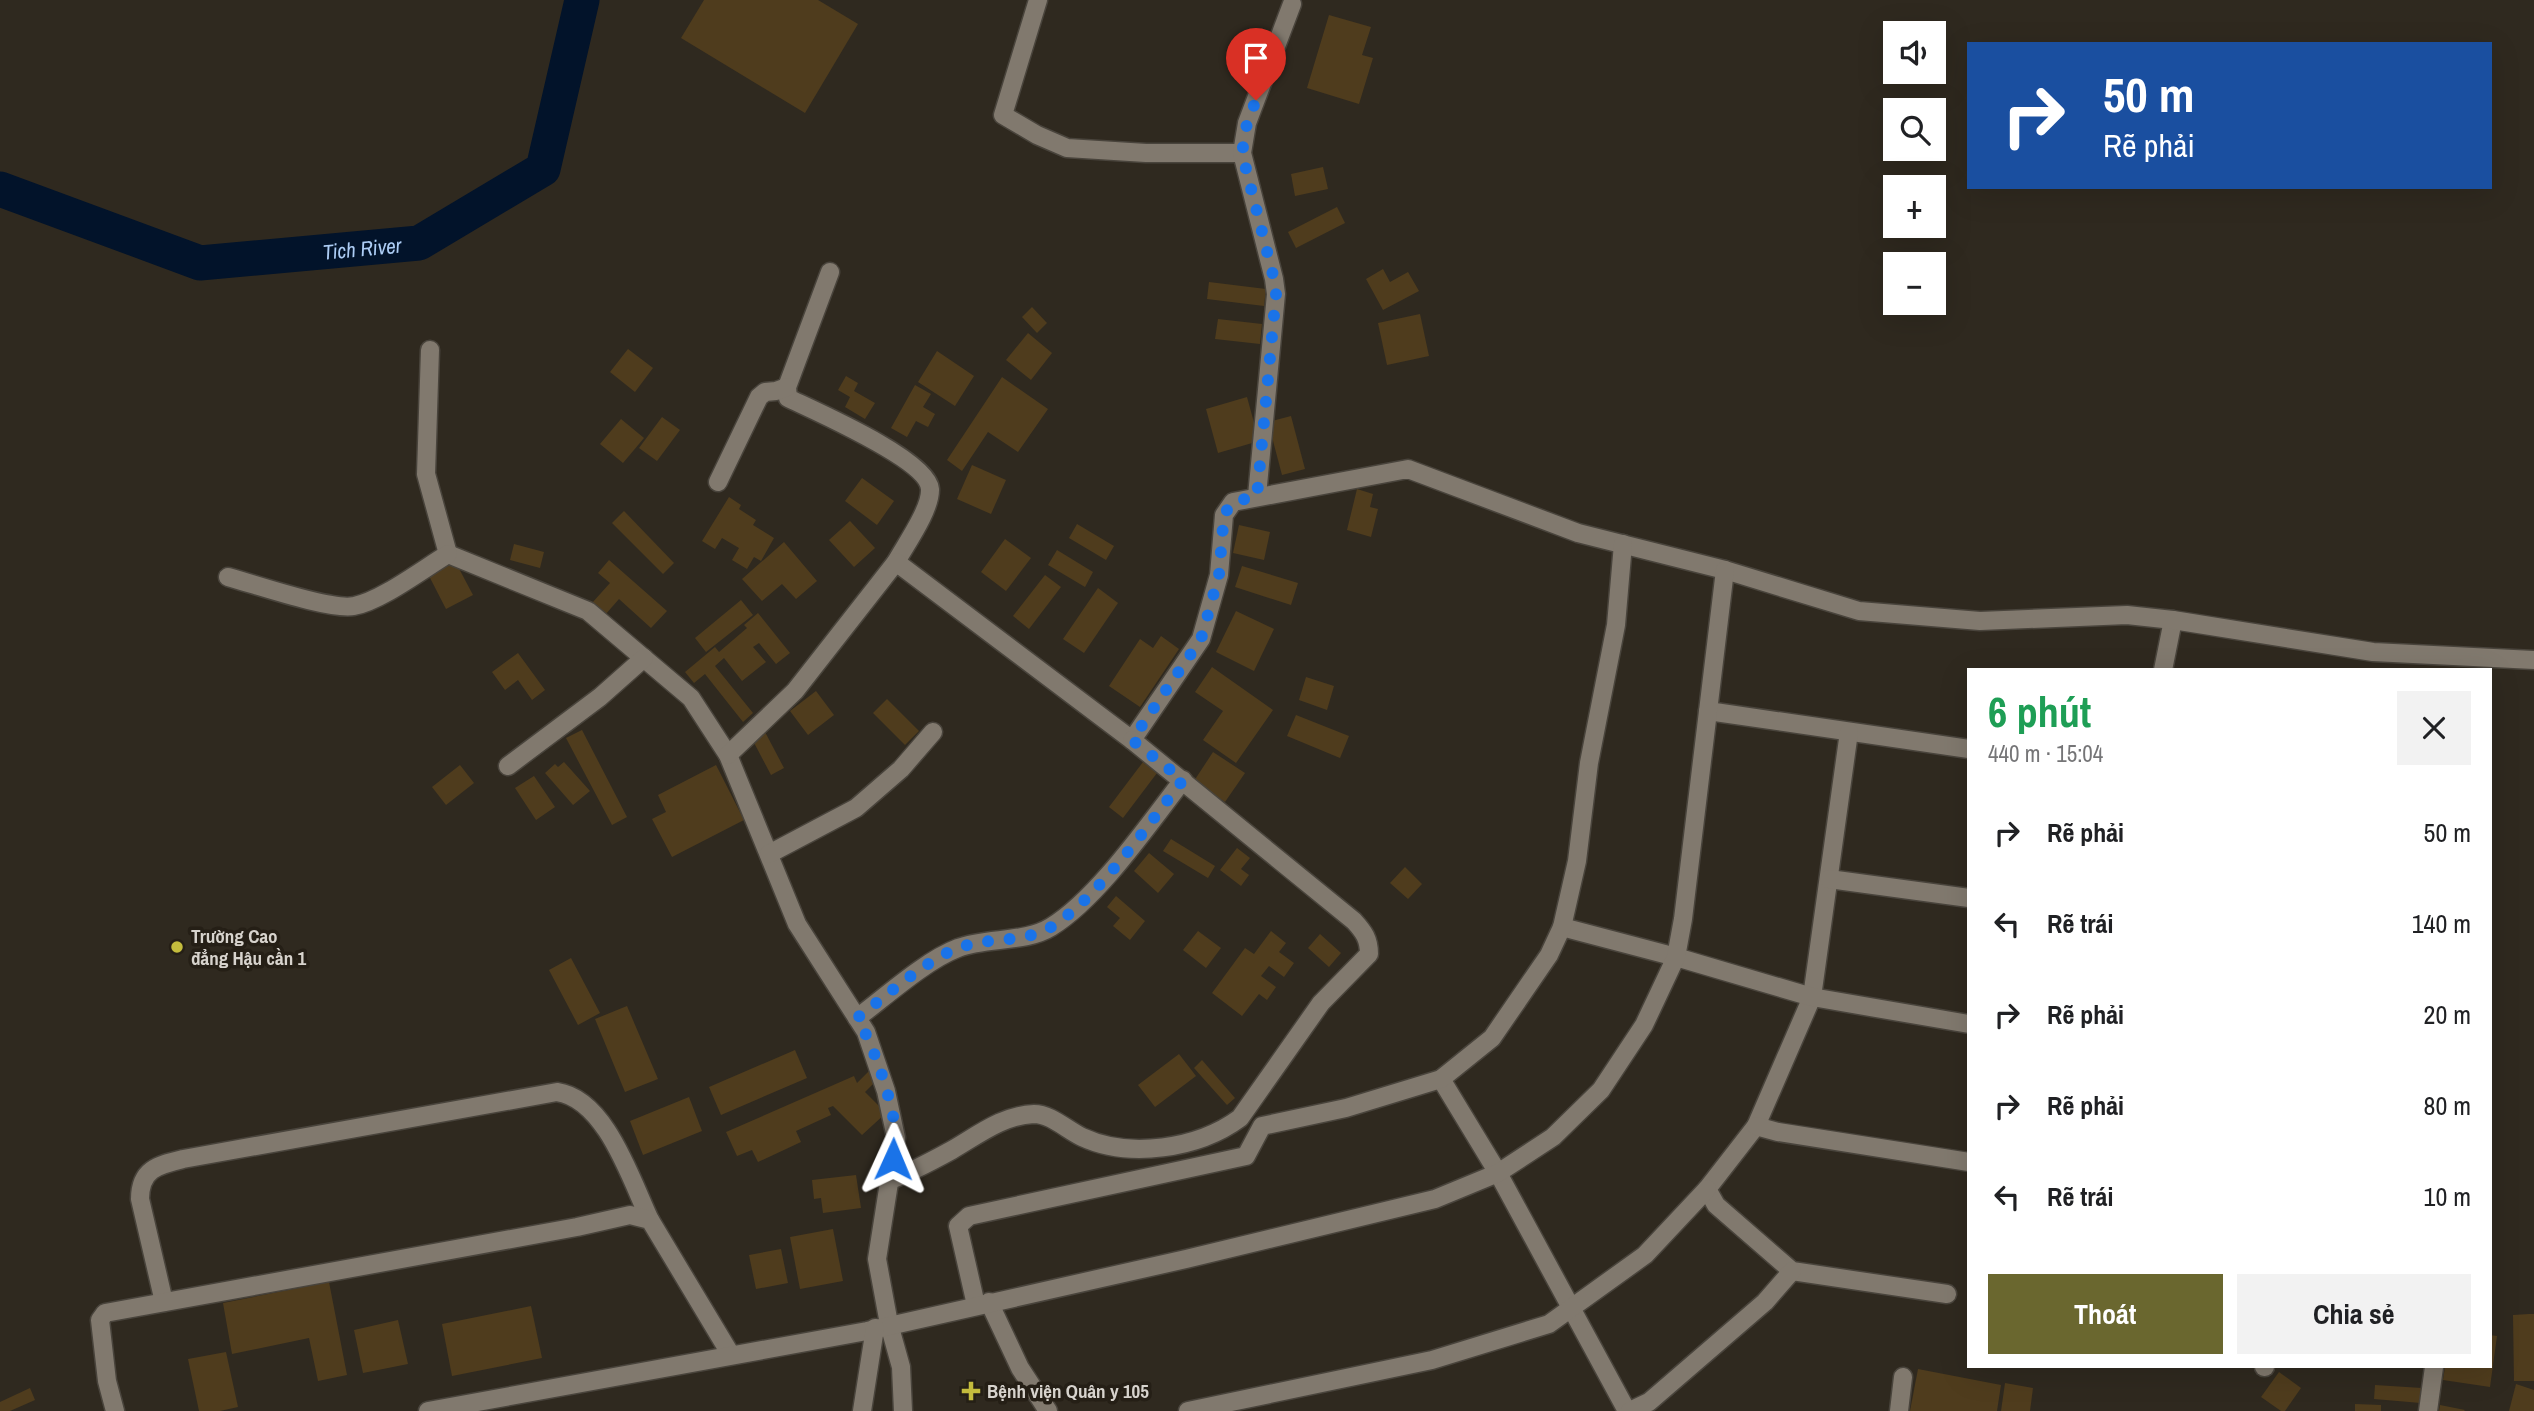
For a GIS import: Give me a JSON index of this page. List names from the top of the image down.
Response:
{
  "water": ["Tich River"],
  "places": {
    "other": ["Trường Cao đẳng Hậu cần 1"],
    "health": ["Bệnh viện Quân y 105"]
  },
  "page": {
    "map_buttons": ["+", "−"],
    "turn": ["50 m", "Rẽ phải"],
    "heading": ["6 phút", "440 m · 15:04"],
    "list": [
      {
        "name": "Rẽ phải",
        "value": "50 m"
      },
      {
        "name": "Rẽ trái",
        "value": "140 m"
      },
      {
        "name": "Rẽ phải",
        "value": "20 m"
      },
      {
        "name": "Rẽ phải",
        "value": "80 m"
      },
      {
        "name": "Rẽ trái",
        "value": "10 m"
      }
    ],
    "buttons": ["Thoát", "Chia sẻ"]
  }
}
